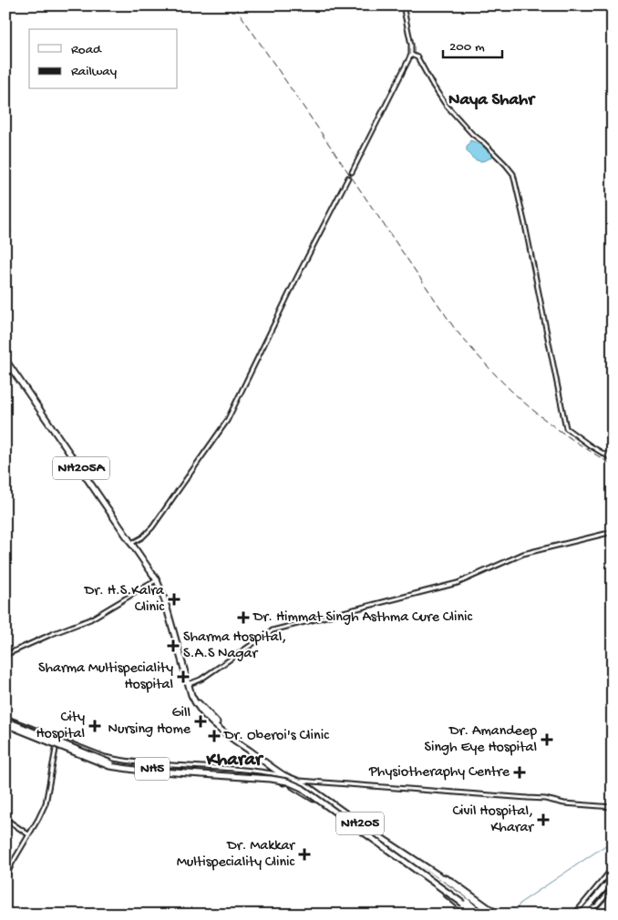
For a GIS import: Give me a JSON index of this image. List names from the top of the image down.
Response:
{
  "streets": {
    "highway": ["NH205A", "NH5", "NH205"]
  },
  "crossings": [
    ["NH205A", "NH205"]
  ],
  "districts": ["Naya Shahr", "Kharar"],
  "places": {
    "health": [
      "Dr. H.S.Kalra Clinic",
      "Dr. Himmat Singh Asthma Cure Clinic",
      "Sharma Hospital, S.A.S Nagar",
      "Sharma Multispeciality Hospital",
      "Gill Nursing Home",
      "City Hospital",
      "Dr. Oberoi's Clinic",
      "Dr. Amandeep Singh Eye Hospital",
      "Physiotheraphy Centre",
      "Civil Hospital, Kharar",
      "Dr. Makkar Multispeciality Clinic"
    ]
  },
  "legend": ["Road", "Railway"],
  "scale_bar": "200 m"
}
